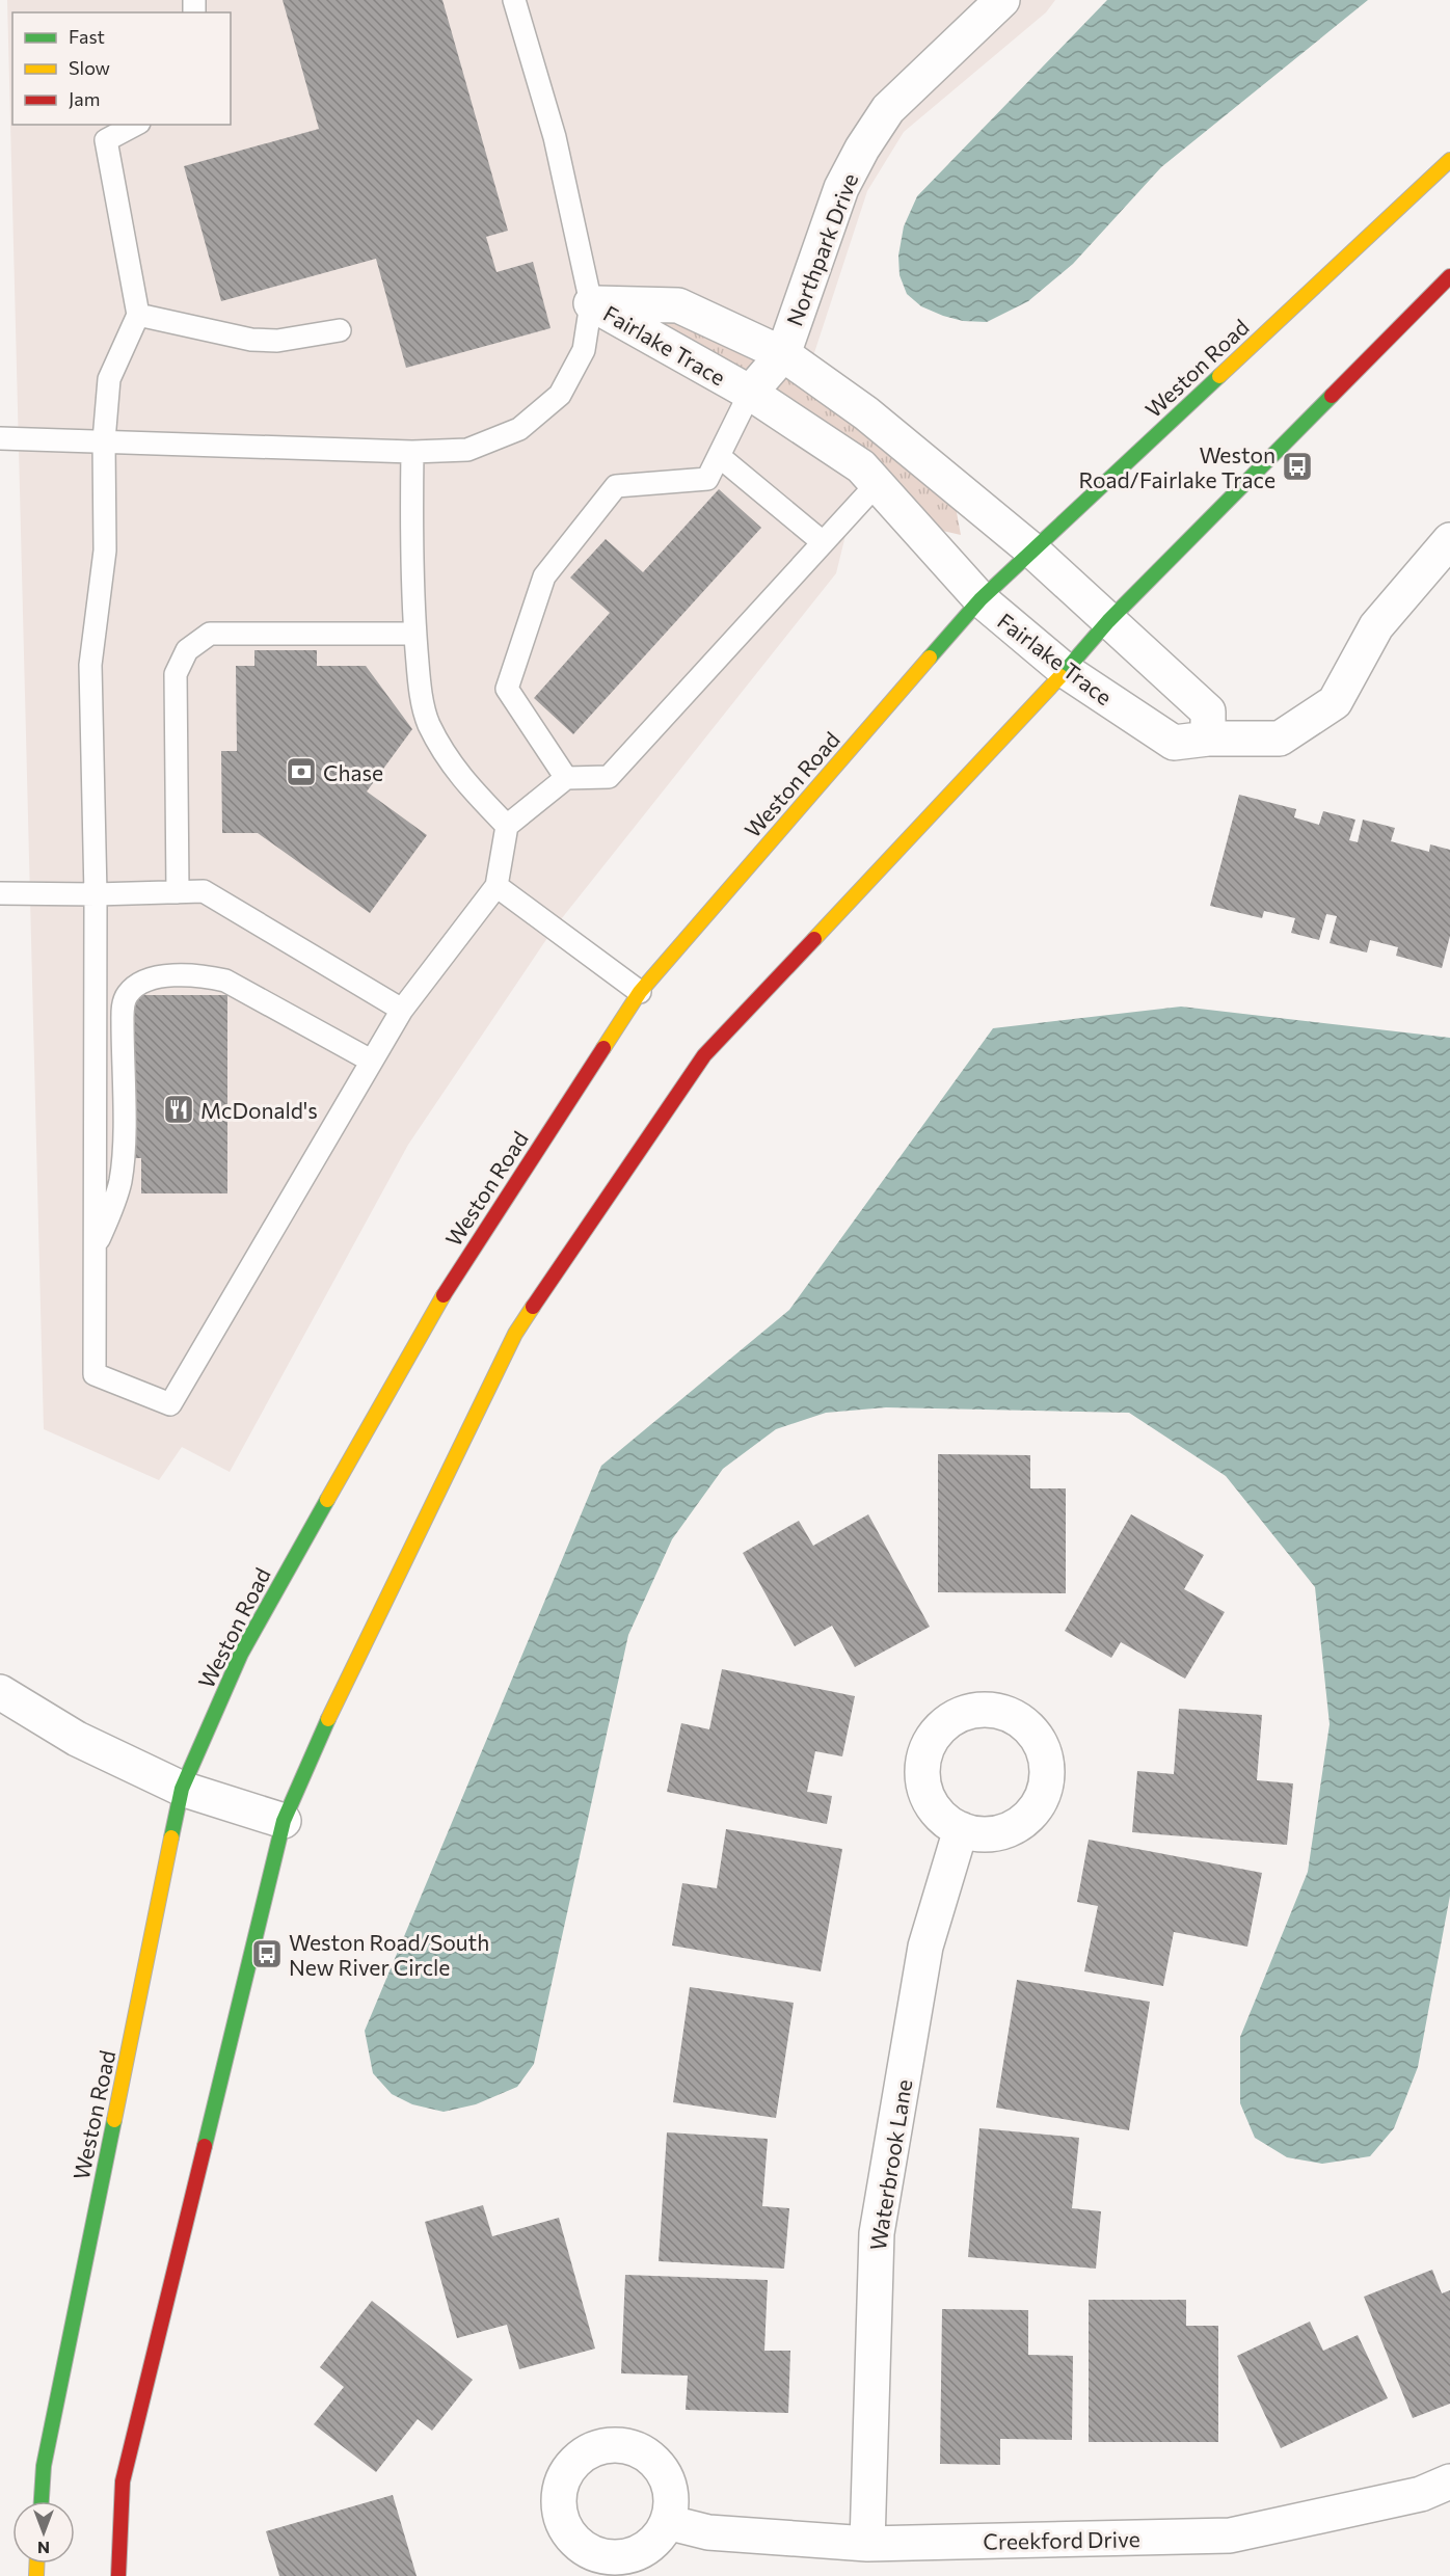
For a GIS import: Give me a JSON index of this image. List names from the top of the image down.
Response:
{
  "streets": {
    "main road": ["Weston Road"],
    "street": [
      "Northpark Drive",
      "Fairlake Trace",
      "Waterbrook Lane",
      "Creekford Drive"
    ]
  },
  "crossings": [
    ["Northpark Drive", "Fairlake Trace"],
    ["Fairlake Trace", "Weston Road"],
    ["Waterbrook Lane", "Creekford Drive"]
  ],
  "places": {
    "bus stop": ["Weston Road/Fairlake Trace", "Weston Road/South New River Circle"],
    "bank": ["Chase"],
    "restaurant": ["McDonald's"]
  },
  "legend": ["Fast", "Slow", "Jam"],
  "north": "bottom"
}
